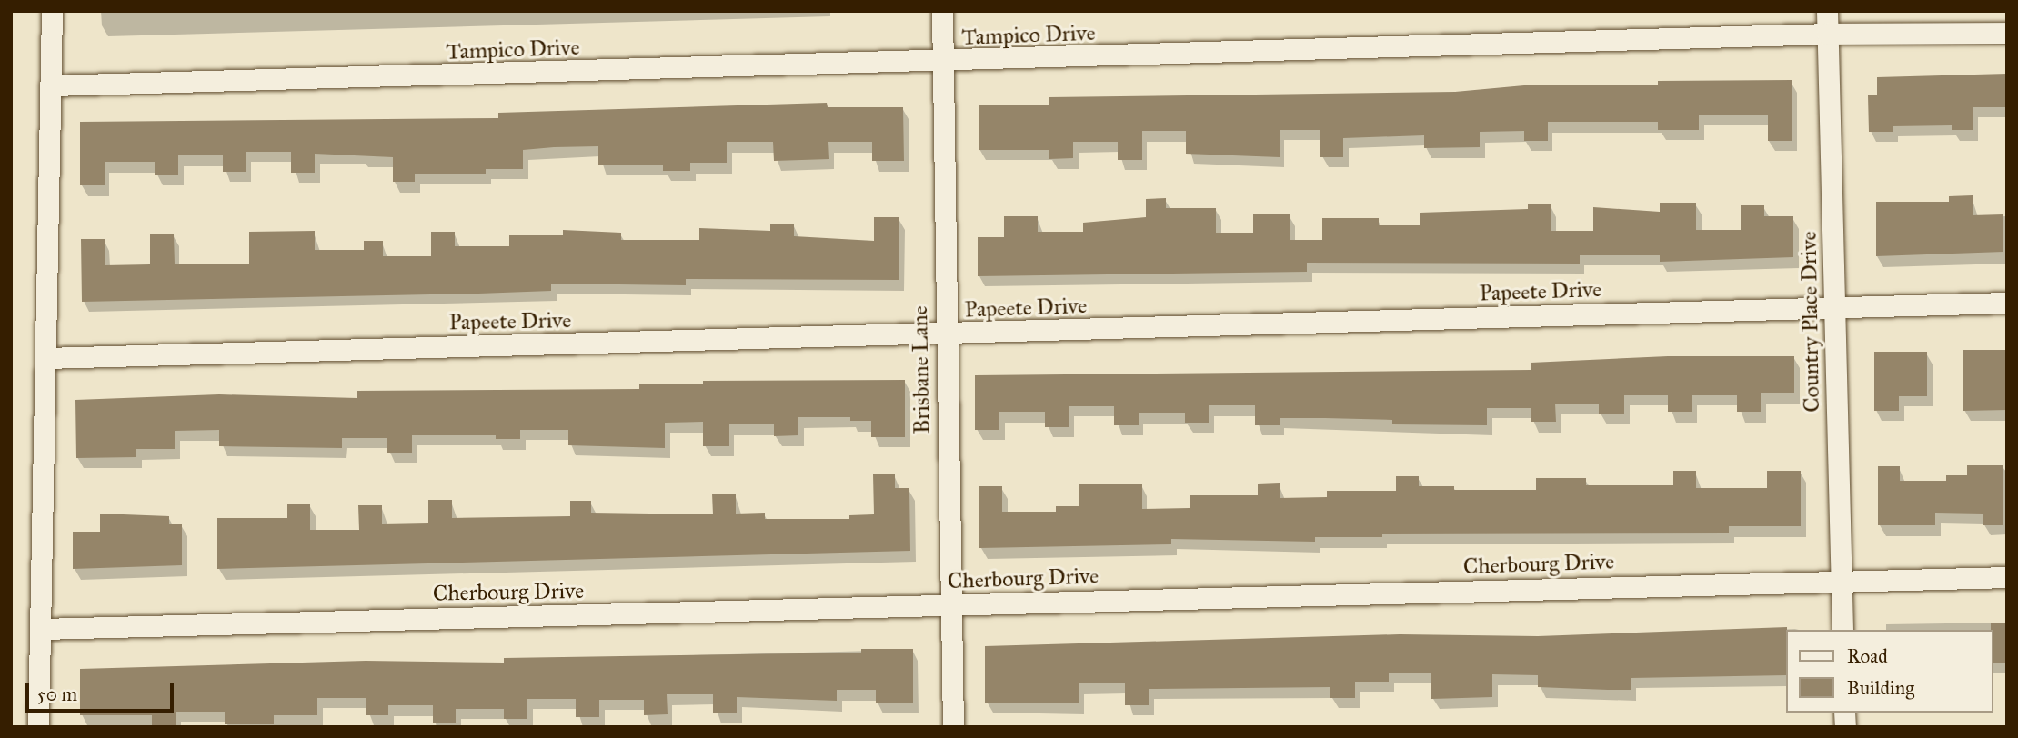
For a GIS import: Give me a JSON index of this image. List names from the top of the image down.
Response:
{
  "streets": {
    "street": [
      "Tampico Drive",
      "Papeete Drive",
      "Country Place Drive",
      "Brisbane Lane",
      "Cherbourg Drive"
    ]
  },
  "crossings": [
    ["Tampico Drive", "Country Place Drive"],
    ["Tampico Drive", "Brisbane Lane"],
    ["Papeete Drive", "Country Place Drive"],
    ["Papeete Drive", "Brisbane Lane"],
    ["Country Place Drive", "Cherbourg Drive"],
    ["Brisbane Lane", "Cherbourg Drive"]
  ],
  "legend": ["Road", "Building"],
  "scale_bar": "50 m"
}
